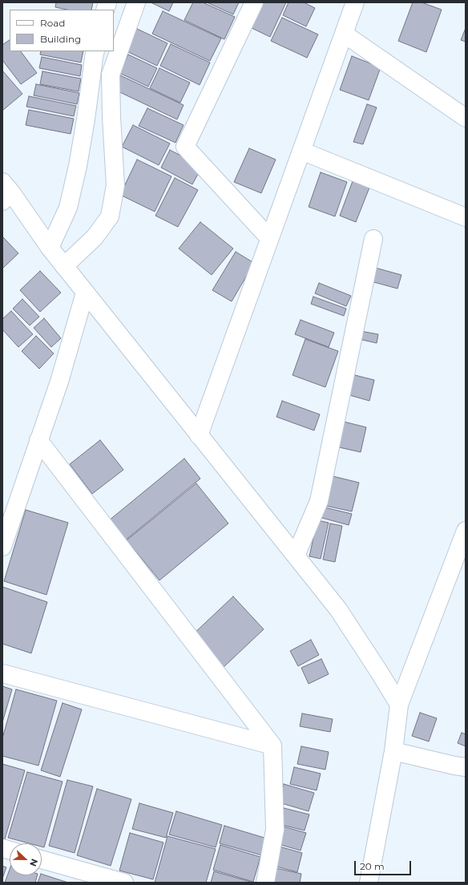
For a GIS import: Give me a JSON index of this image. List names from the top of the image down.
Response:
{
  "legend": ["Road", "Building"],
  "scale_bar": "20 m",
  "north": "right"
}
